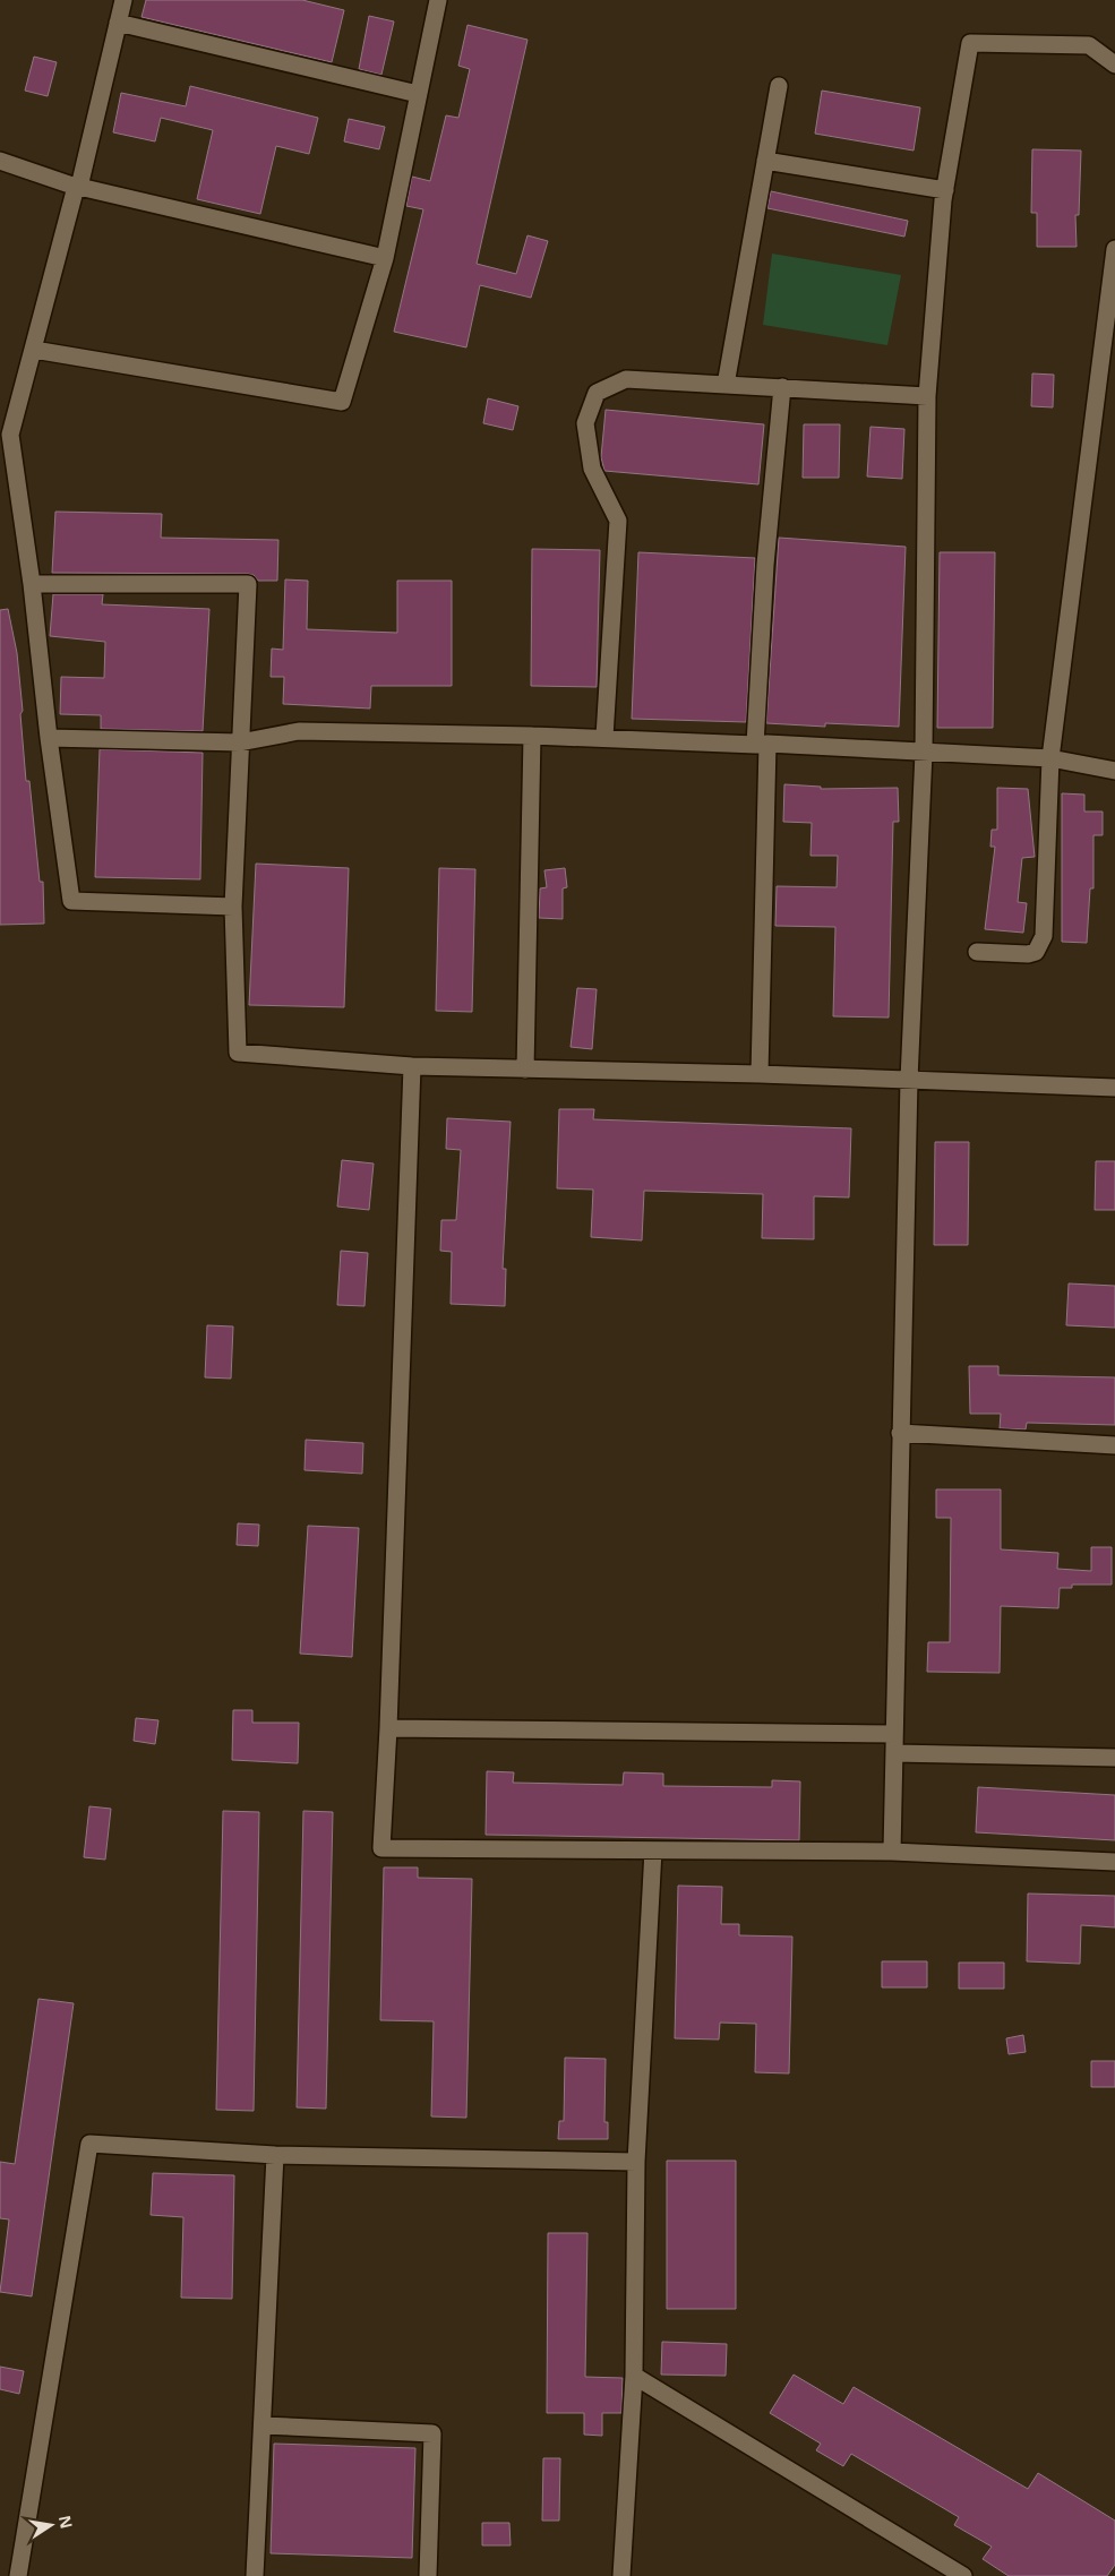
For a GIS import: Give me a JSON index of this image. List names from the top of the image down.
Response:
{
  "north": "right"
}
